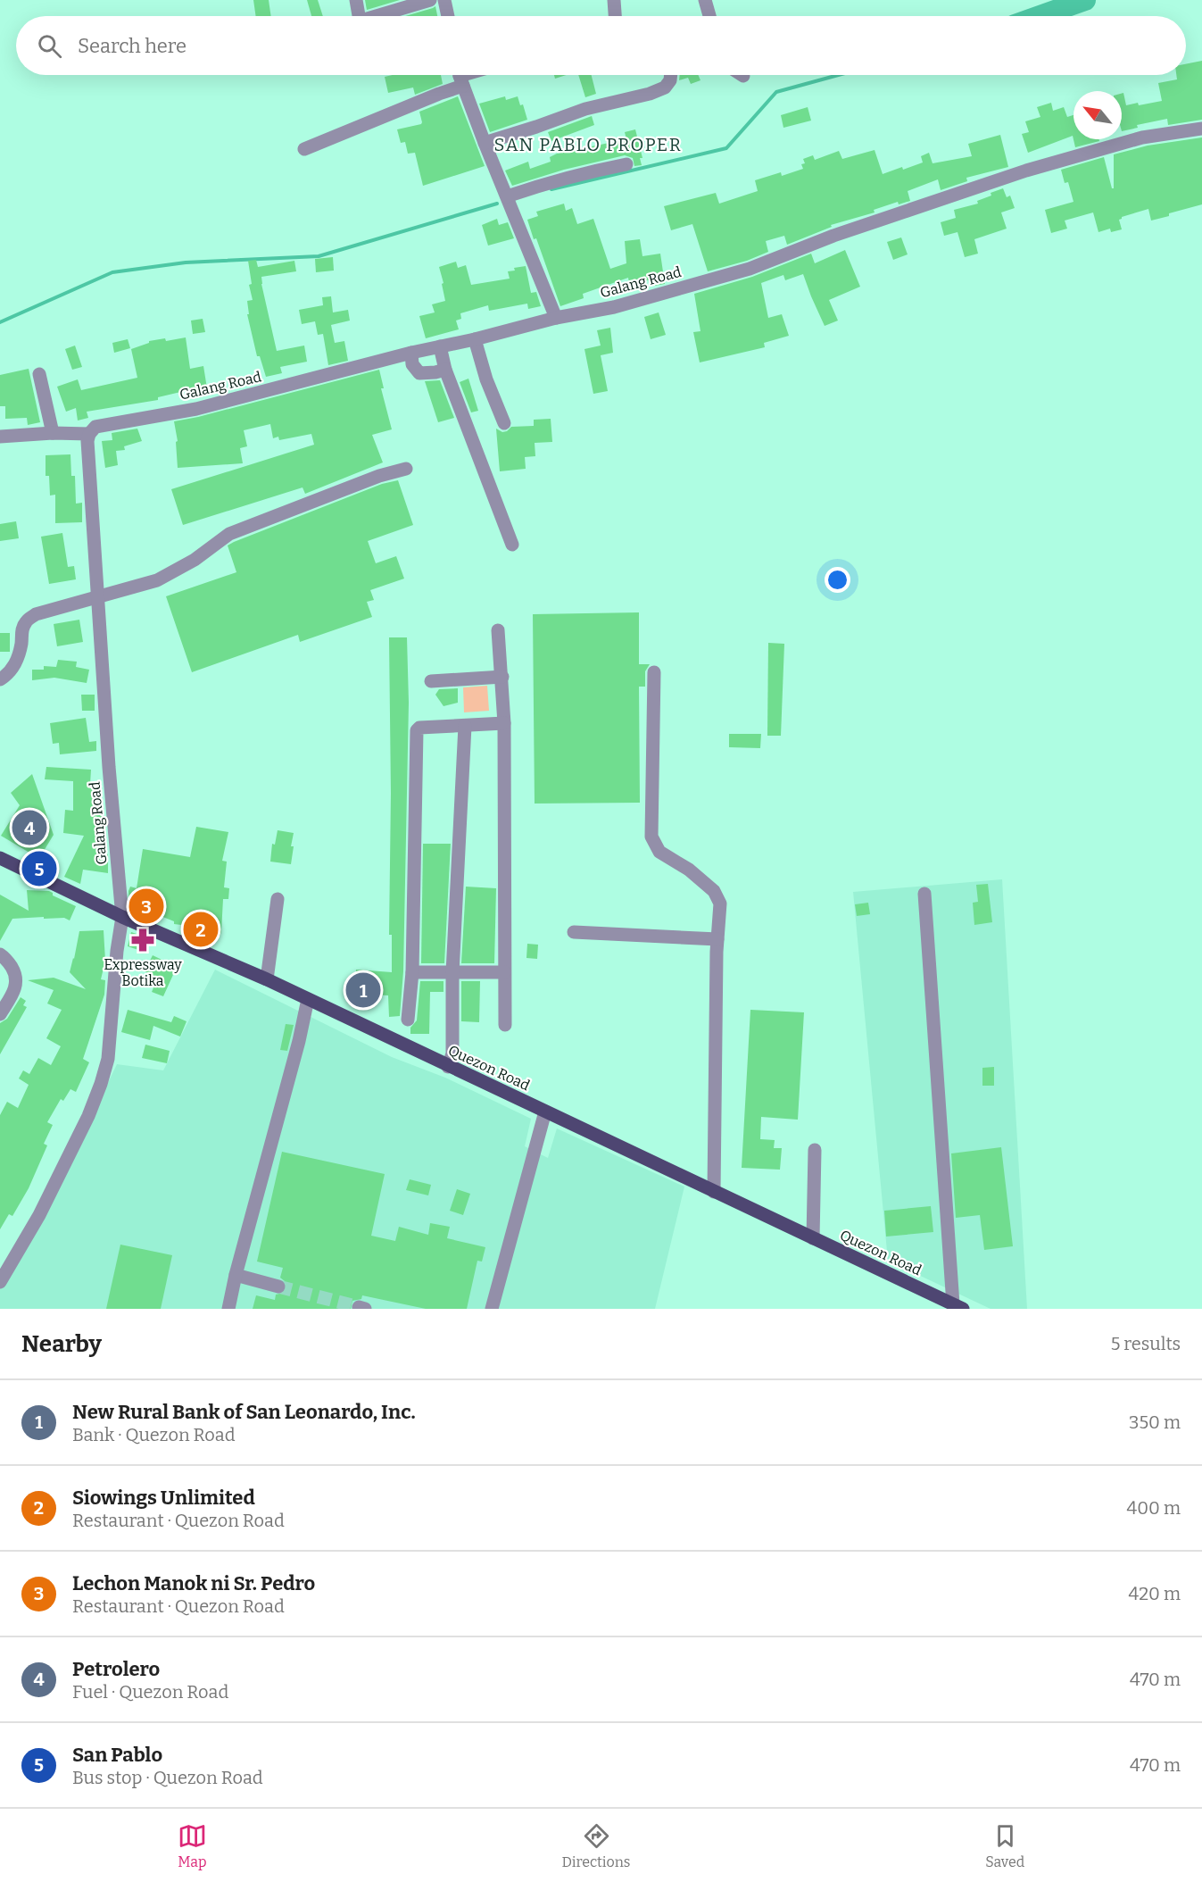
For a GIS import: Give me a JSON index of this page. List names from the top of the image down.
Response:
{
  "streets": {
    "main road": ["Quezon Road"],
    "street": ["Galang Road"]
  },
  "crossings": [
    ["Galang Road", "Quezon Road"]
  ],
  "districts": ["SAN PABLO PROPER"],
  "places": {
    "pharmacy": ["Expressway Botika"]
  },
  "north": "top left",
  "page": {
    "search": "Search here",
    "pins": [
      "4",
      "5",
      "3",
      "2",
      "1"
    ],
    "heading": ["Nearby", "5 results"],
    "list": [
      {
        "mark": "1",
        "name": "New Rural Bank of San Leonardo, Inc.",
        "note": "Bank · Quezon Road",
        "value": "350 m"
      },
      {
        "mark": "2",
        "name": "Siowings Unlimited",
        "note": "Restaurant · Quezon Road",
        "value": "400 m"
      },
      {
        "mark": "3",
        "name": "Lechon Manok ni Sr. Pedro",
        "note": "Restaurant · Quezon Road",
        "value": "420 m"
      },
      {
        "mark": "4",
        "name": "Petrolero",
        "note": "Fuel · Quezon Road",
        "value": "470 m"
      },
      {
        "mark": "5",
        "name": "San Pablo",
        "note": "Bus stop · Quezon Road",
        "value": "470 m"
      }
    ],
    "nav": ["Map", "Directions", "Saved"]
  }
}
